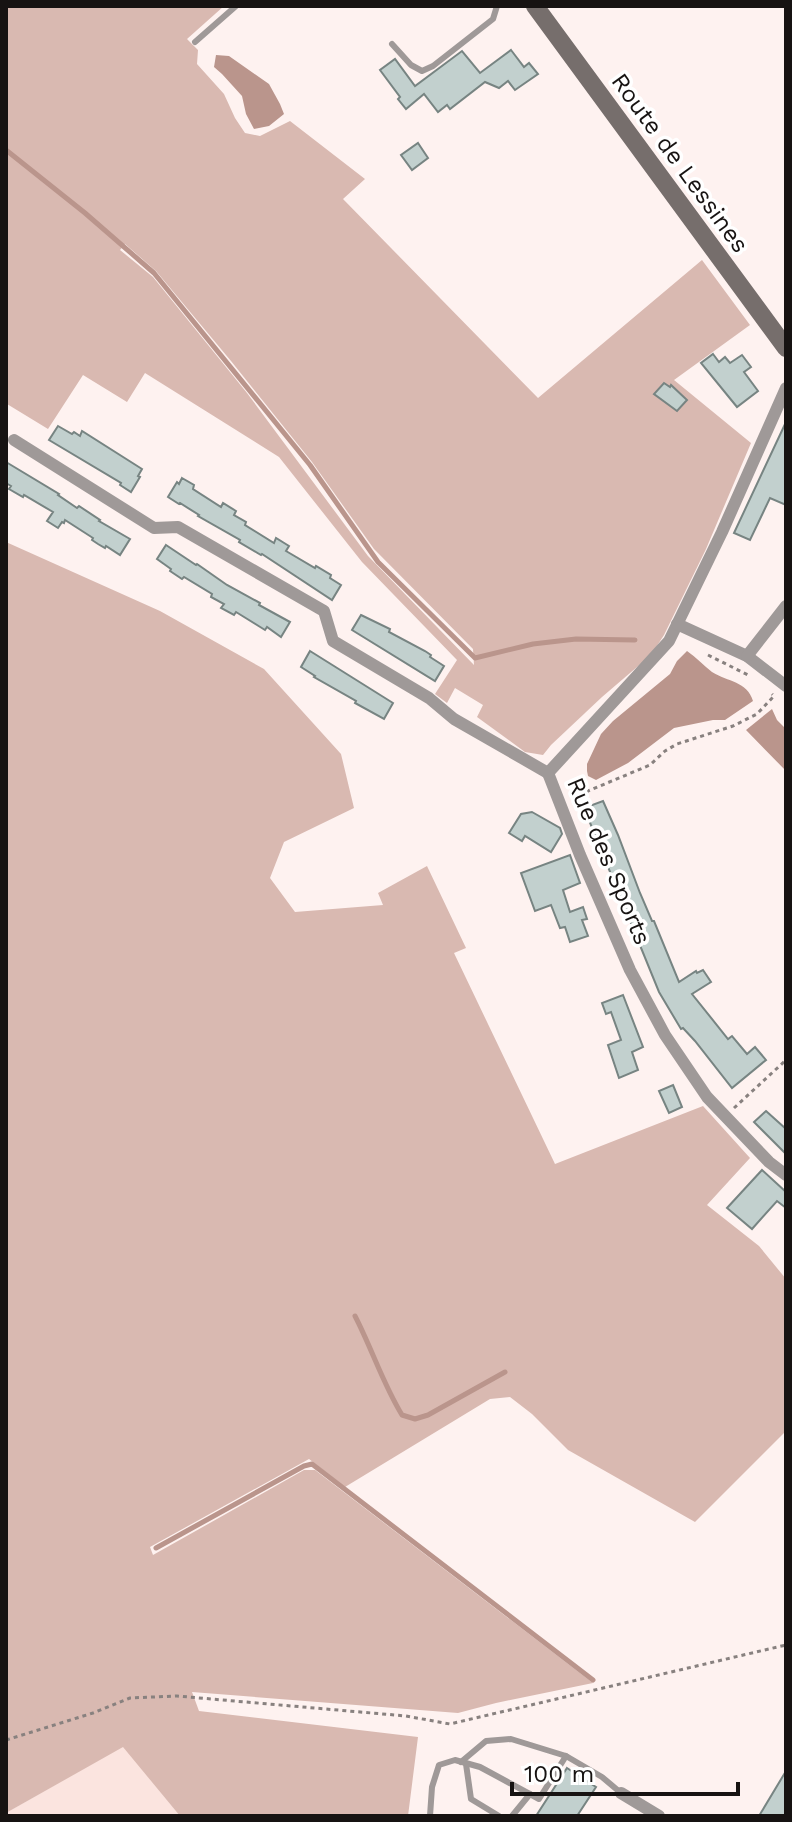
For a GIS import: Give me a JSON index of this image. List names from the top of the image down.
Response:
{
  "streets": {
    "main road": ["Route de Lessines"],
    "street": ["Rue des Sports"]
  },
  "scale_bar": "100 m"
}
